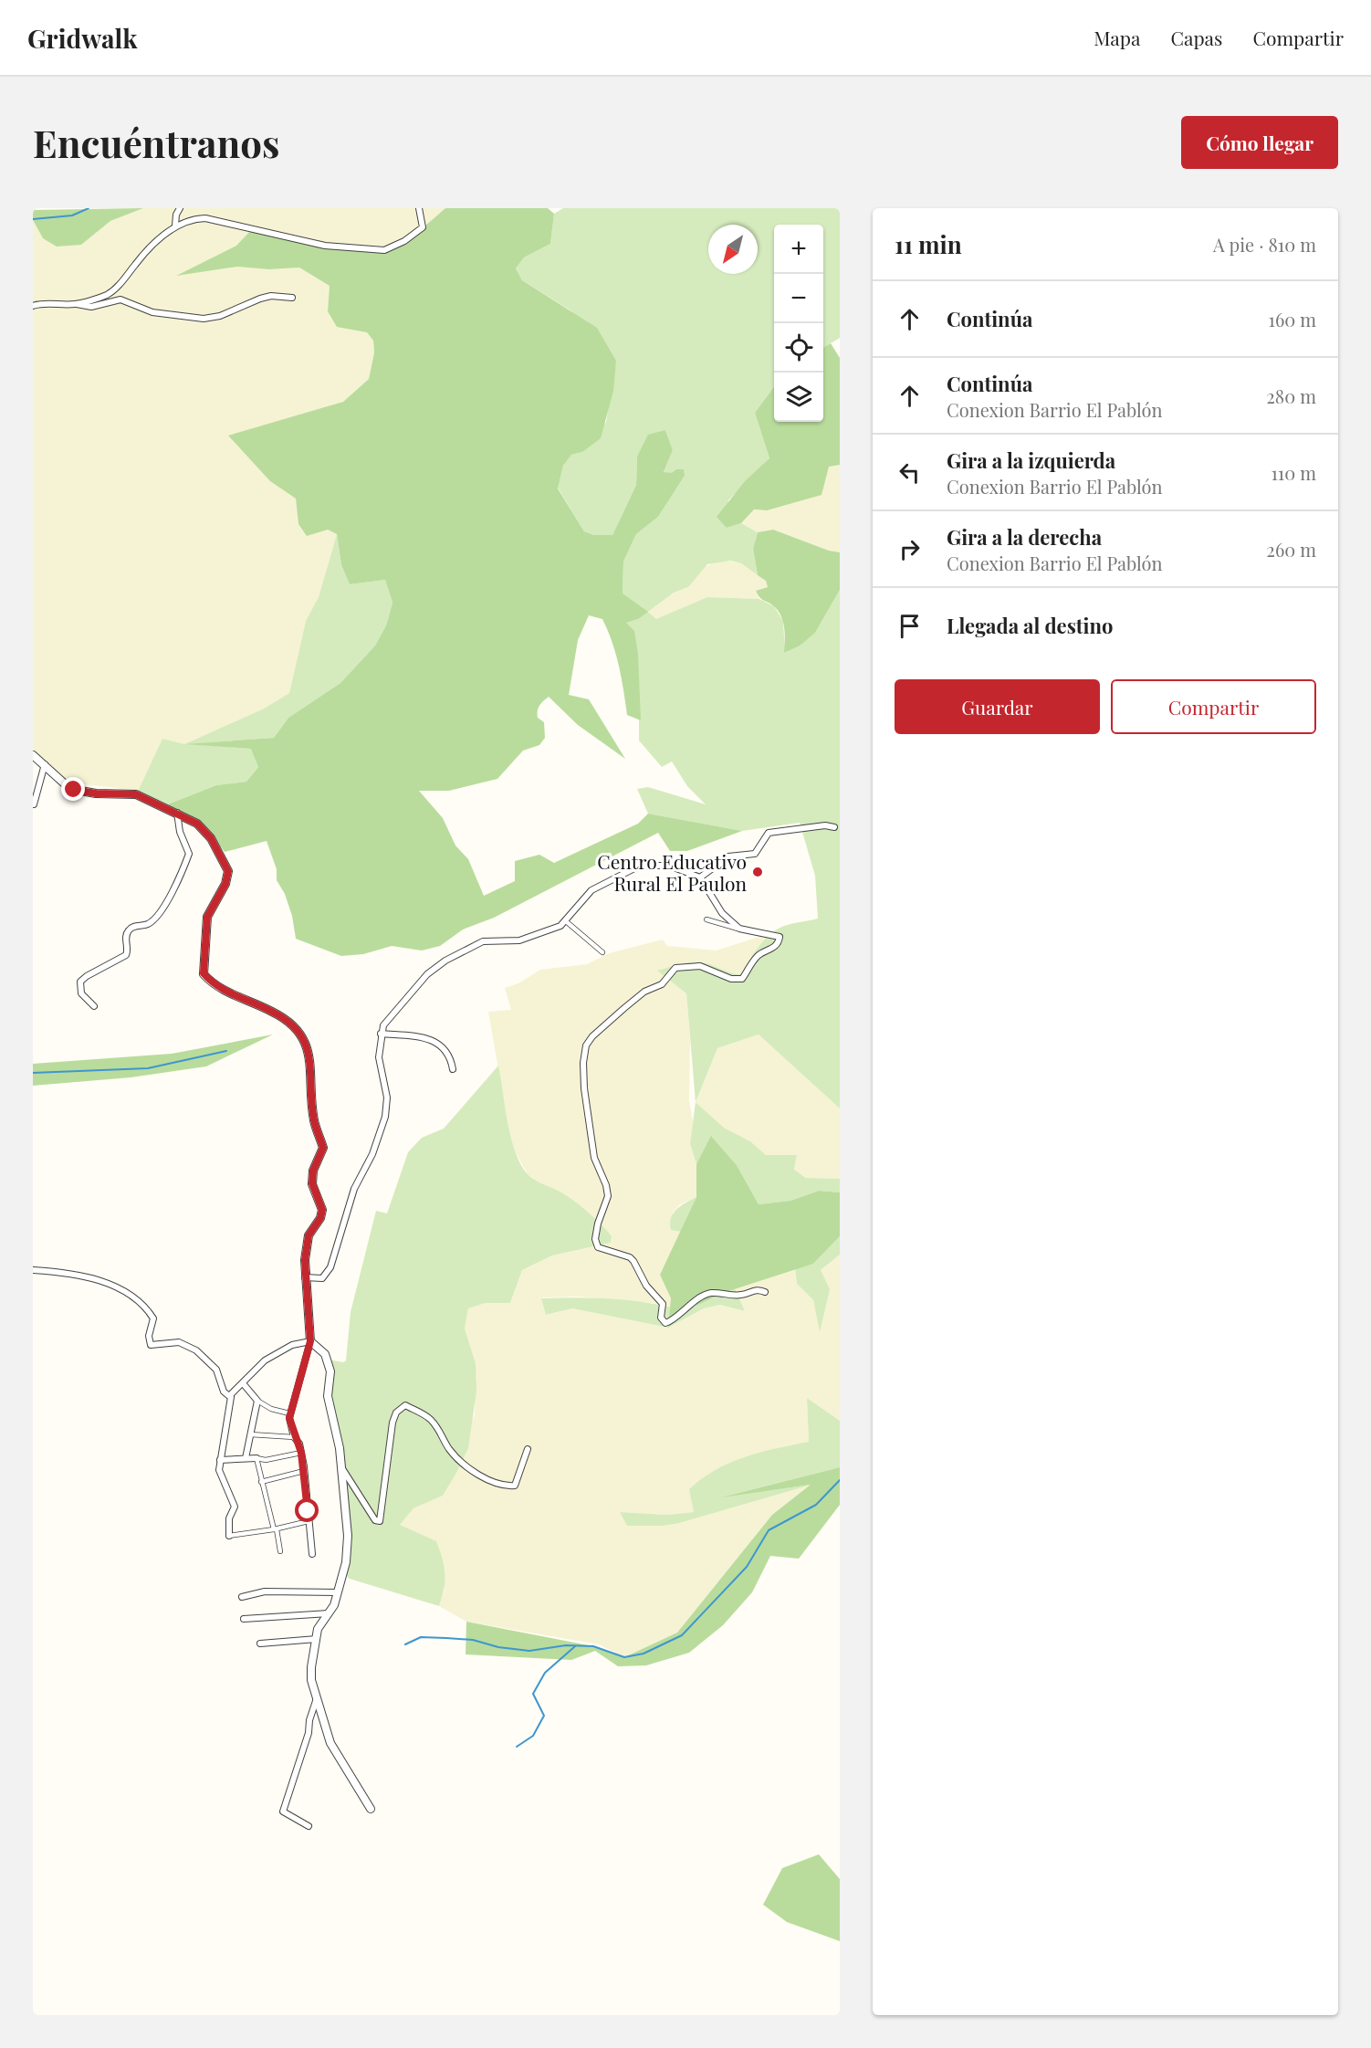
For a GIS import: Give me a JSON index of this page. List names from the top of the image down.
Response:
{
  "places": ["Centro Educativo Rural El Paulon"],
  "north": "bottom left",
  "page": {
    "header": "Gridwalk",
    "nav": ["Mapa", "Capas", "Compartir"],
    "buttons": [
      "Cómo llegar",
      ["Guardar", "Compartir"]
    ],
    "title": "Encuéntranos",
    "heading": ["11 min", "A pie · 810 m"],
    "map_buttons": ["+", "−"],
    "list": [
      ["Continúa", "160 m"],
      ["Continúa", "Conexion Barrio El Pablón", "280 m"],
      ["Gira a la izquierda", "Conexion Barrio El Pablón", "110 m"],
      ["Gira a la derecha", "Conexion Barrio El Pablón", "260 m"],
      "Llegada al destino"
    ]
  }
}
